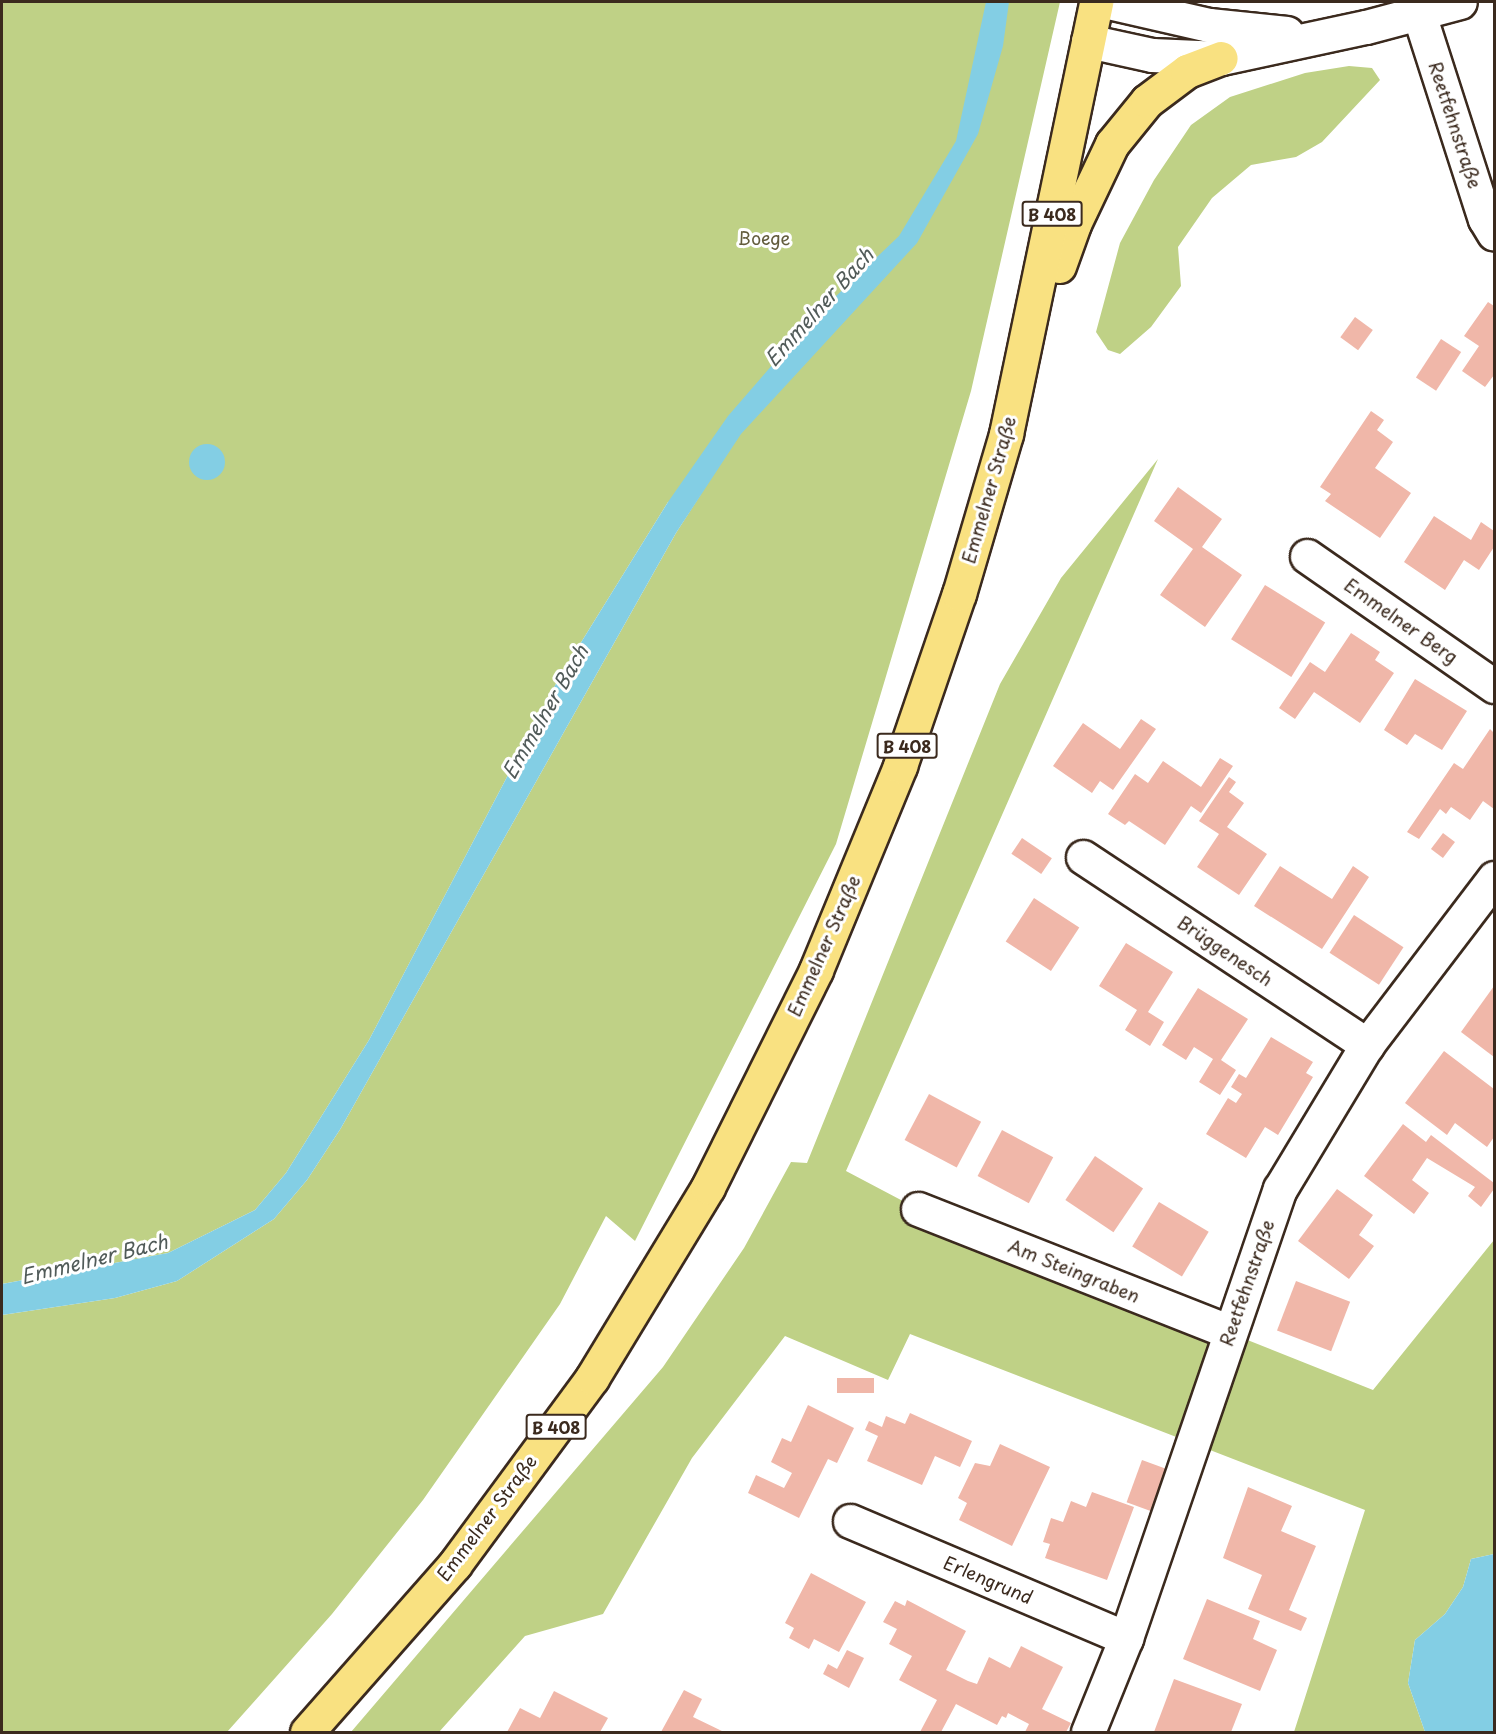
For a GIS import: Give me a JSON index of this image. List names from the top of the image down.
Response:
{
  "streets": {
    "main road": ["B 408", "Emmelner Straße"],
    "street": [
      "Reetfehnstraße",
      "Emmelner Berg",
      "Brüggenesch",
      "Am Steingraben",
      "Erlengrund"
    ]
  },
  "crossings": [
    ["Reetfehnstraße", "Brüggenesch"],
    ["Reetfehnstraße", "Am Steingraben"],
    ["Reetfehnstraße", "Erlengrund"]
  ],
  "water": ["Emmelner Bach"],
  "parks": ["Boege"]
}
